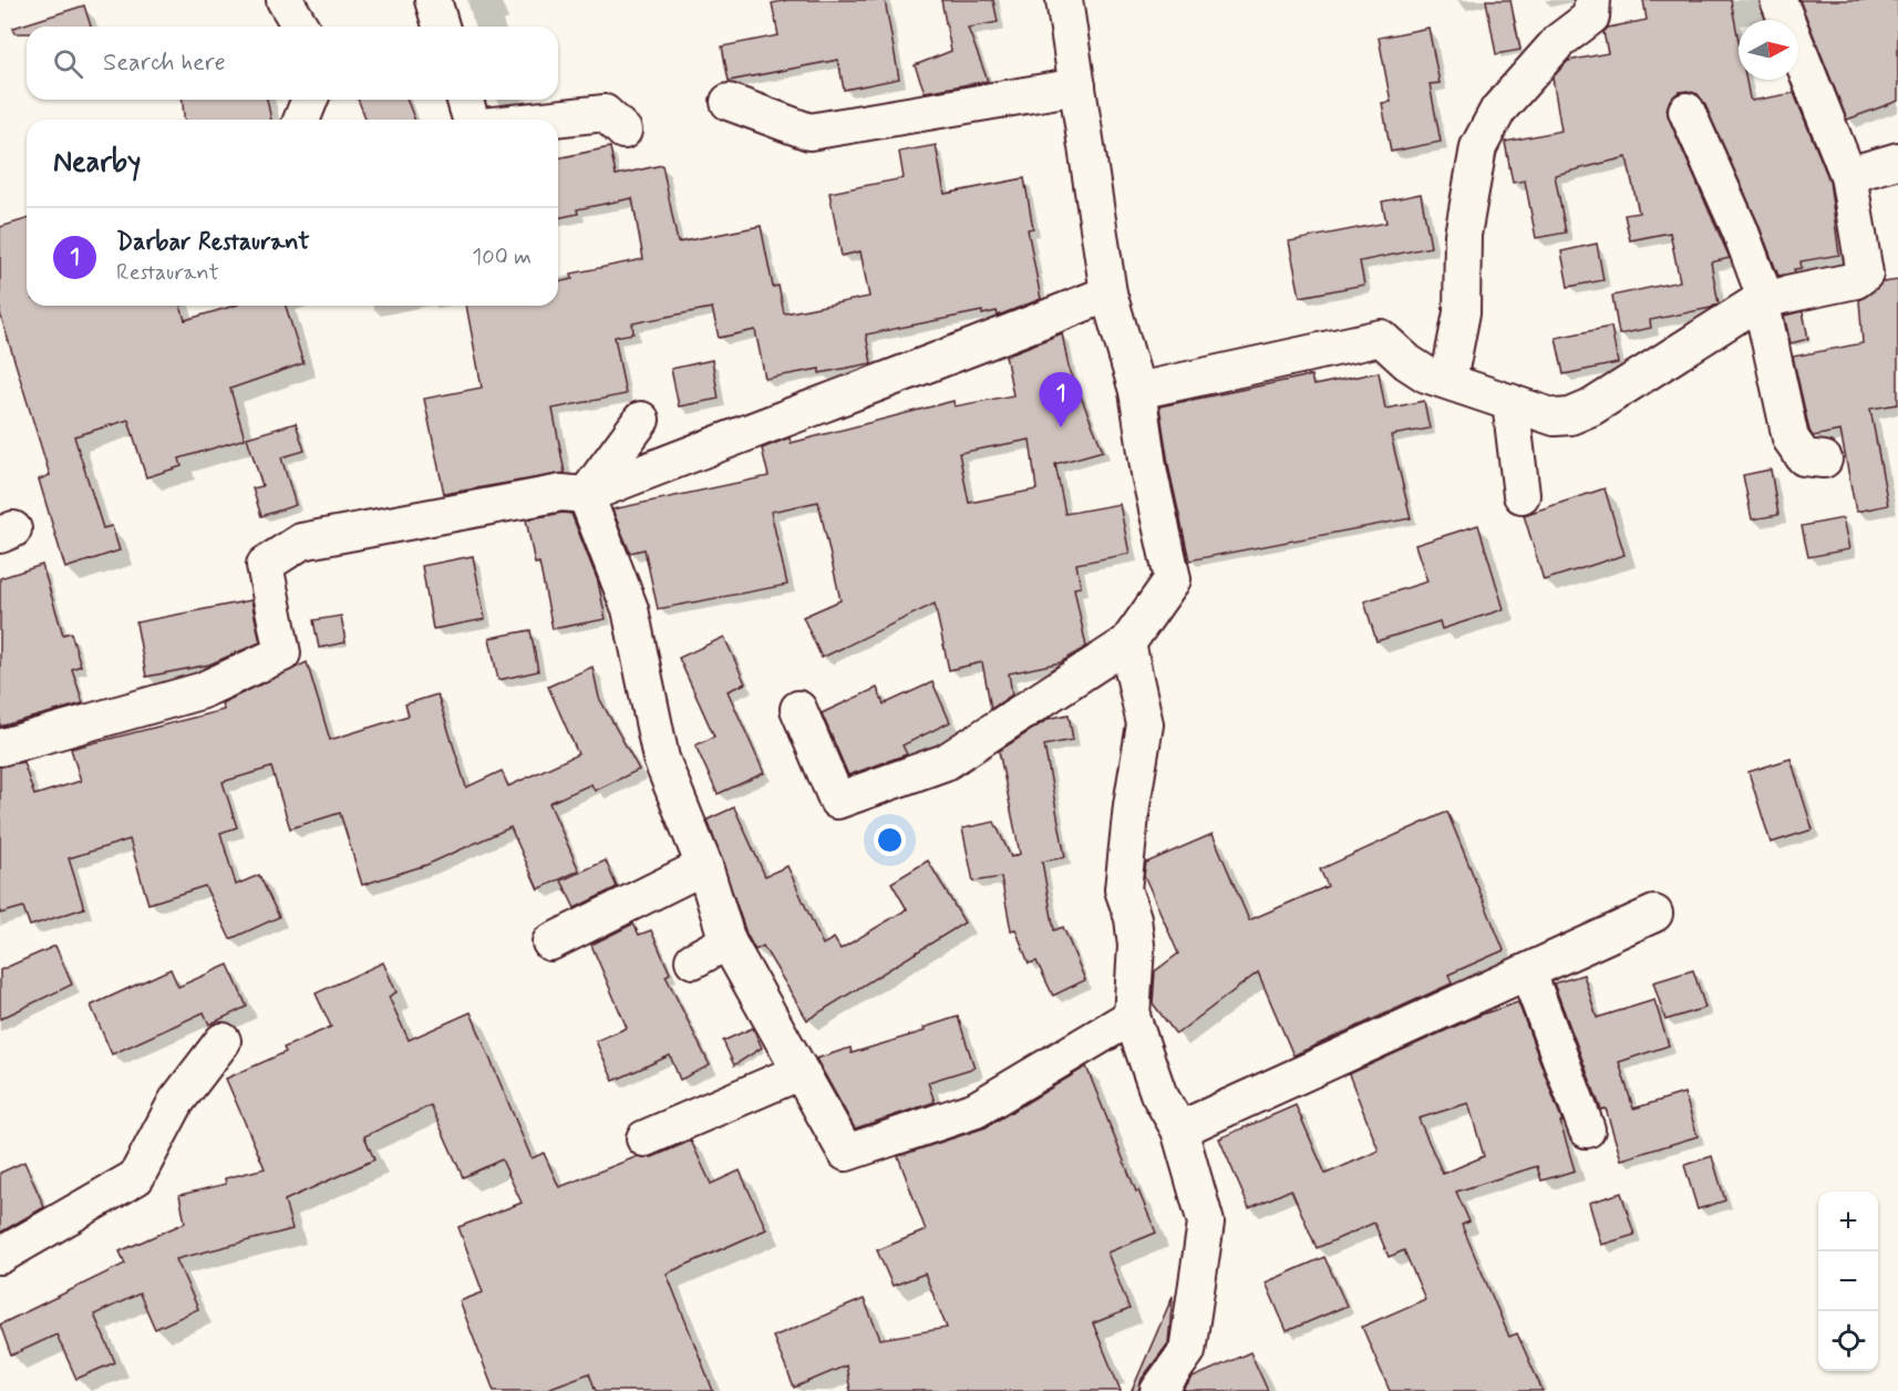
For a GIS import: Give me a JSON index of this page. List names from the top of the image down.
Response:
{
  "north": "right",
  "page": {
    "search": "Search here",
    "heading": "Nearby",
    "list": [
      {
        "mark": "1",
        "name": "Darbar Restaurant",
        "note": "Restaurant",
        "value": "100 m"
      }
    ],
    "pins": "1",
    "map_buttons": ["+", "−"]
  }
}
